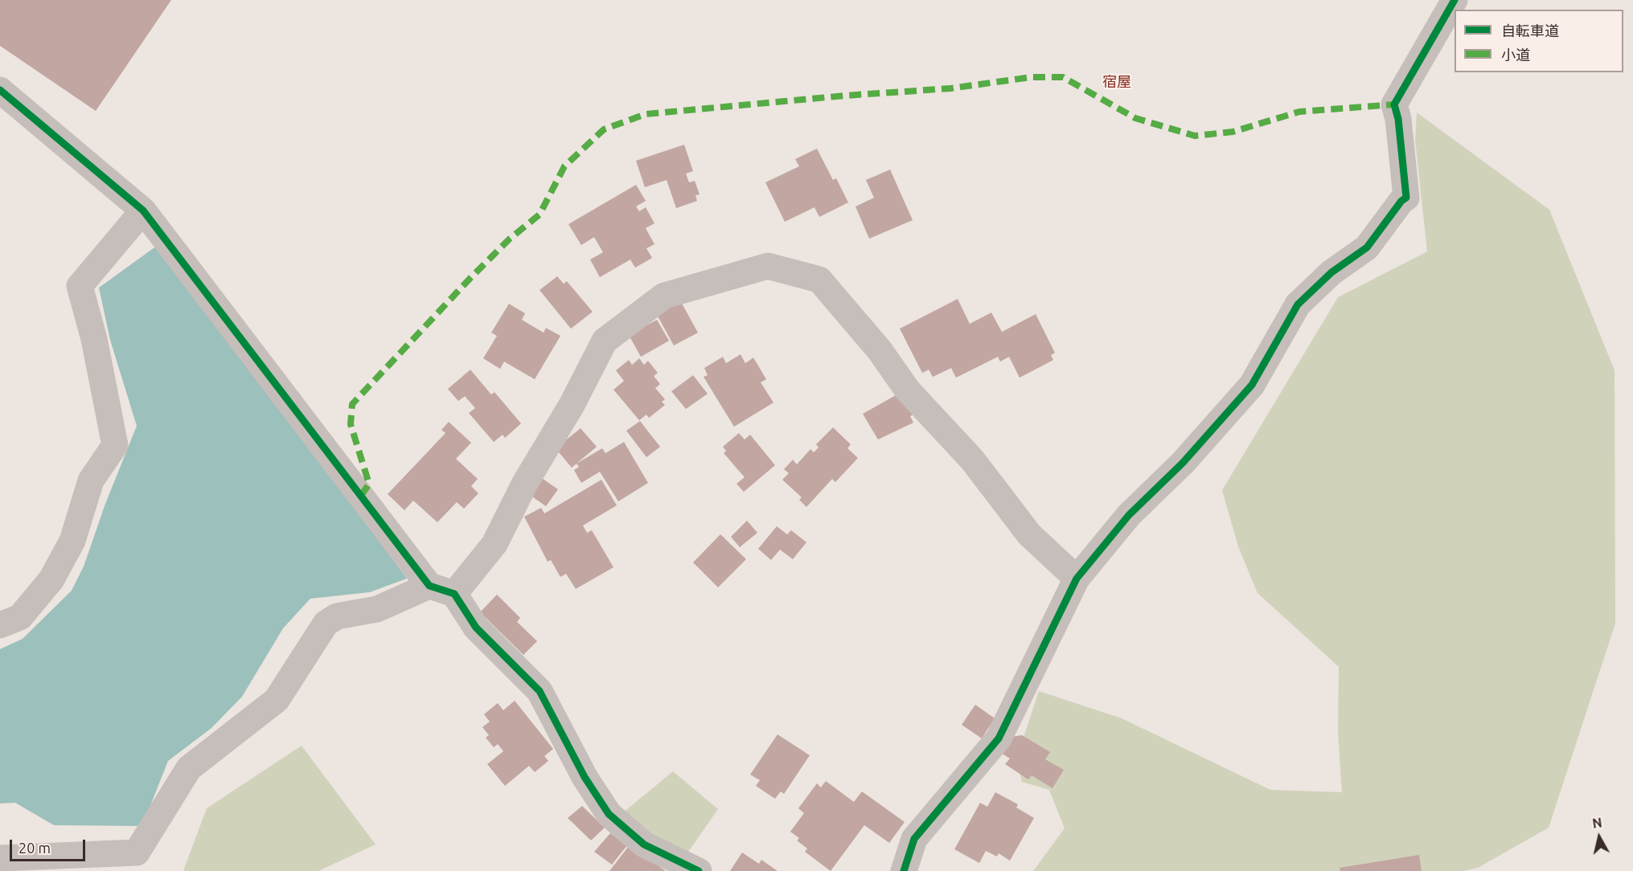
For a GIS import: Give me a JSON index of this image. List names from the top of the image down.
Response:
{
  "districts": ["宿屋"],
  "legend": ["自転車道", "小道"],
  "scale_bar": "20 m",
  "north": "top"
}
